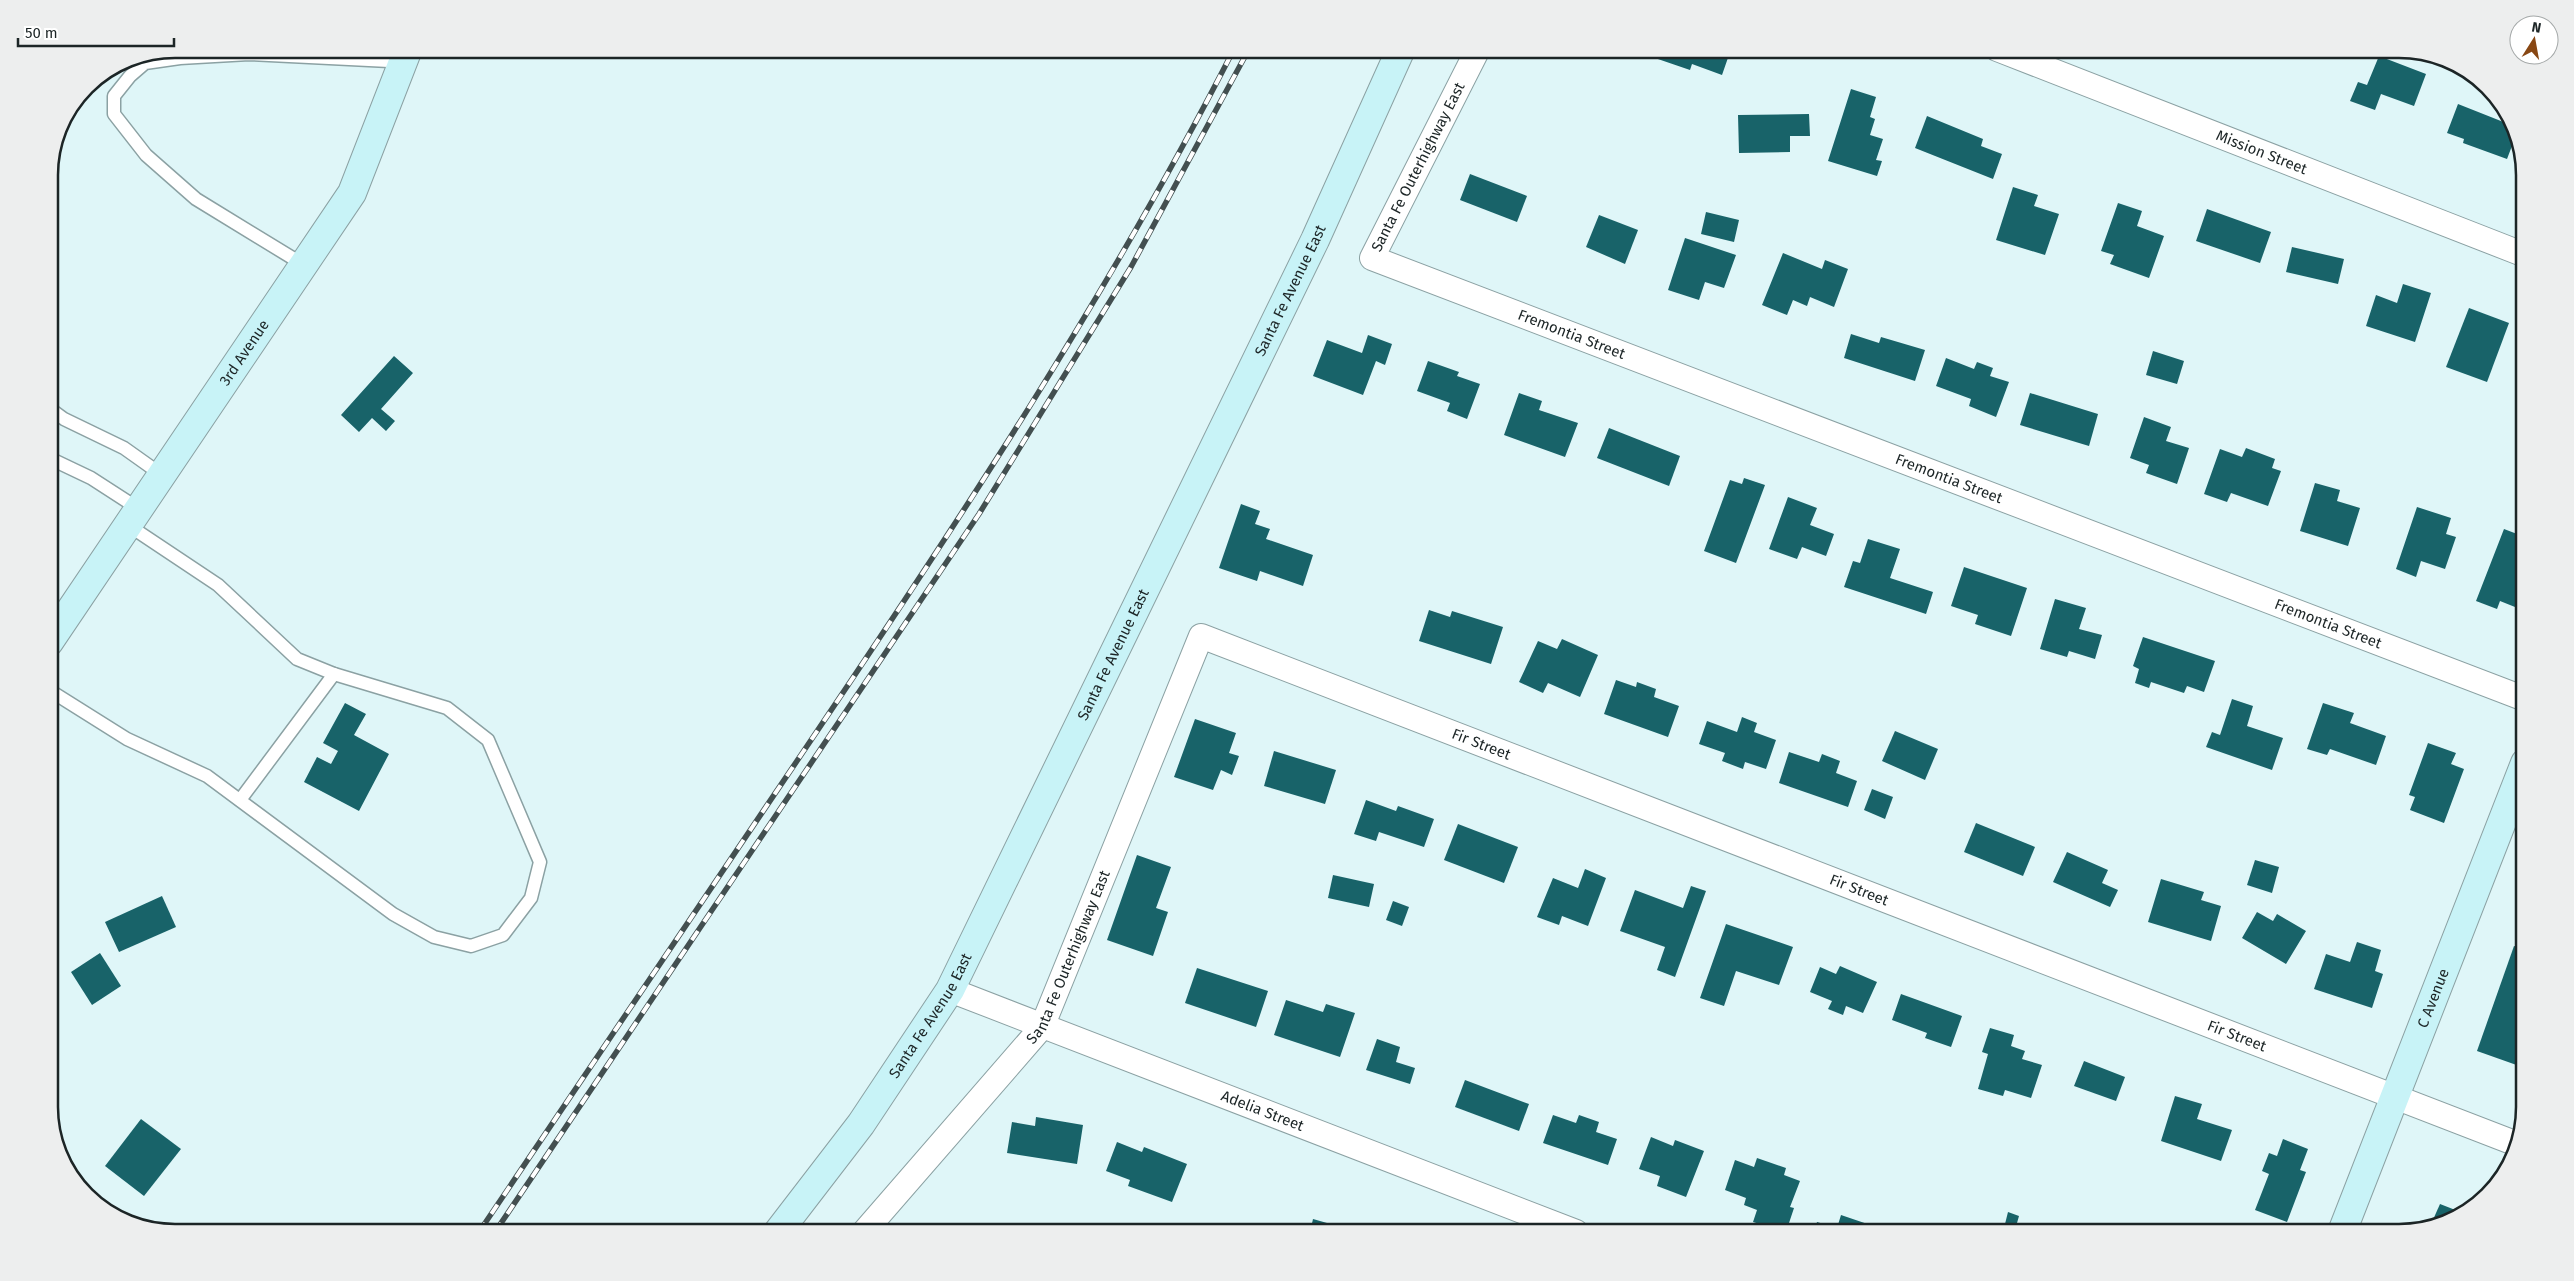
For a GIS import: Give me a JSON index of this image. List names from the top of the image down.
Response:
{
  "streets": {
    "street": [
      "Mission Street",
      "Santa Fe Outerhighway East",
      "Santa Fe Avenue East",
      "Fremontia Street",
      "3rd Avenue",
      "Fir Street",
      "C Avenue",
      "Adelia Street"
    ]
  },
  "crossings": [
    ["Santa Fe Outerhighway East", "Fremontia Street"],
    ["Santa Fe Outerhighway East", "Fir Street"],
    ["Santa Fe Outerhighway East", "Adelia Street"],
    ["Santa Fe Avenue East", "Adelia Street"],
    ["Fir Street", "C Avenue"]
  ],
  "scale_bar": "50 m",
  "north": "top"
}
